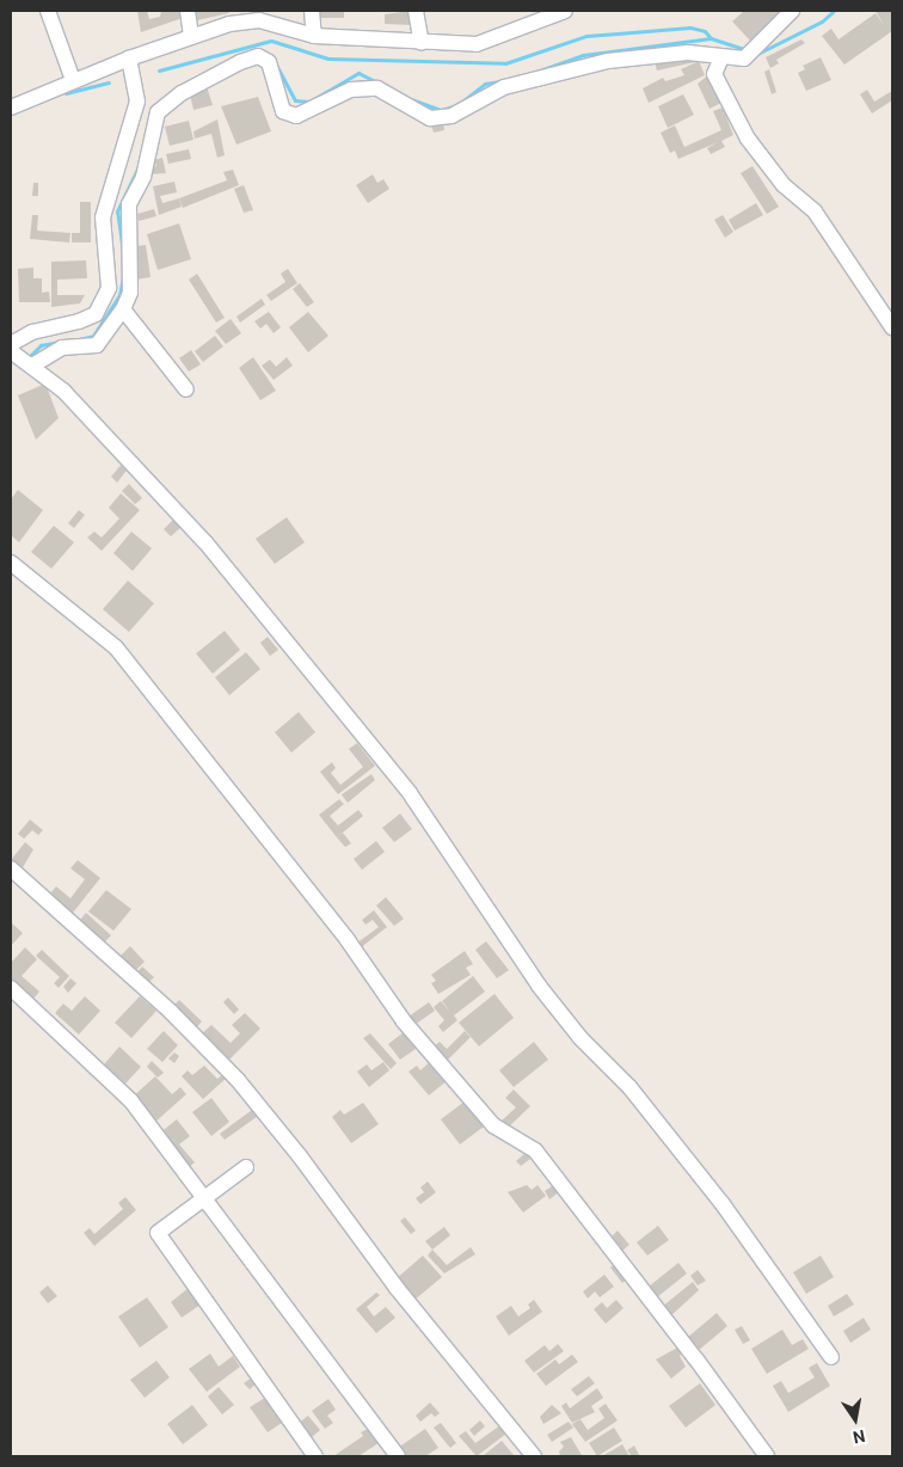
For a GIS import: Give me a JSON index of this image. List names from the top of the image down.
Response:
{
  "north": "bottom"
}
